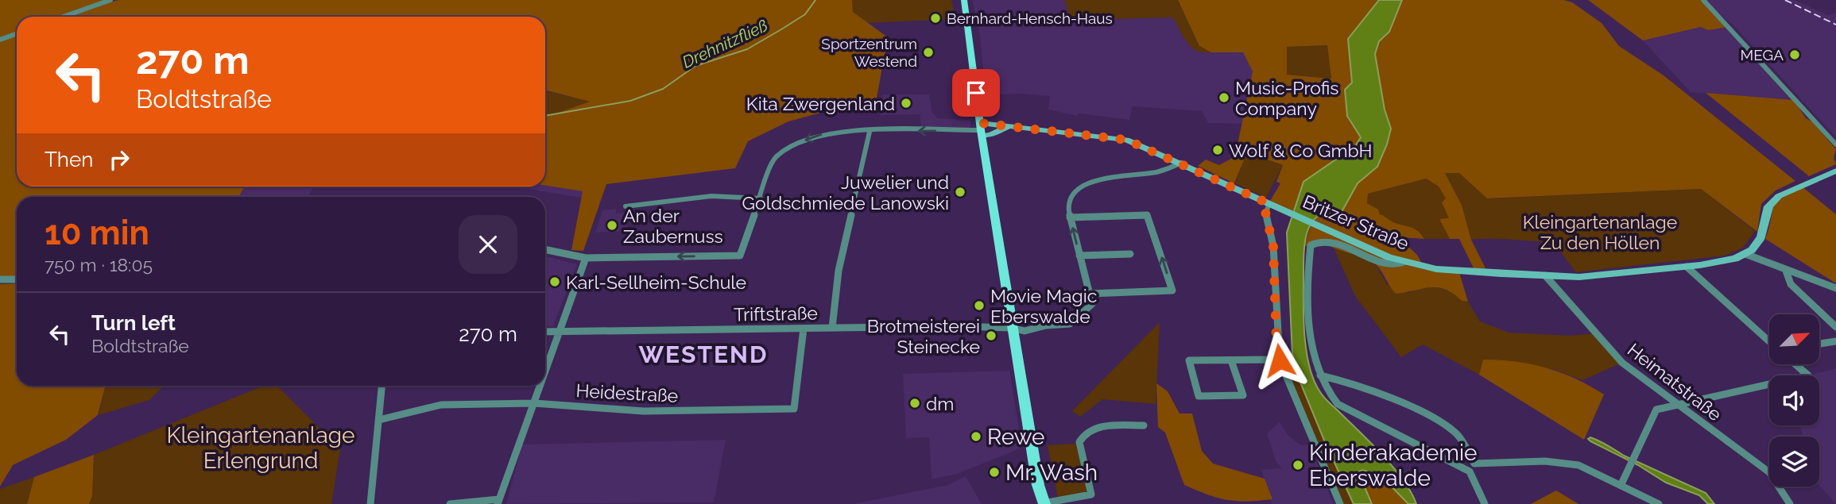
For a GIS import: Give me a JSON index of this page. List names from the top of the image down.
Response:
{
  "streets": {
    "main road": ["Britzer Straße"],
    "street": ["Triftstraße", "Heimatstraße", "Heidestraße"]
  },
  "crossings": [
    ["Britzer Straße", "Heimatstraße"],
    ["Triftstraße", "Heidestraße"]
  ],
  "districts": ["WESTEND"],
  "water": ["Drehnitzfließ"],
  "parks": ["Kleingartenanlage Zu den Höllen", "Kleingartenanlage Erlengrund"],
  "places": [
    "Bernhard-Hensch-Haus",
    "Sportzentrum Westend",
    "MEGA",
    "Music-Profis Company",
    "Kita Zwergenland",
    "Wolf & Co GmbH",
    "Juwelier und Goldschmiede Lanowski",
    "An der Zaubernuss",
    "Karl-Sellheim-Schule",
    "Movie Magic Eberswalde",
    "Brotmeisterei Steinecke",
    "dm",
    "Rewe",
    "Kinderakademie Eberswalde",
    "Mr. Wash"
  ],
  "north": "top right",
  "page": {
    "turn": ["270 m", "Boldtstraße"],
    "then": "Then",
    "heading": ["10 min", "750 m · 18:05"],
    "list": [
      {
        "name": "Turn left",
        "note": "Boldtstraße",
        "value": "270 m"
      }
    ]
  }
}
